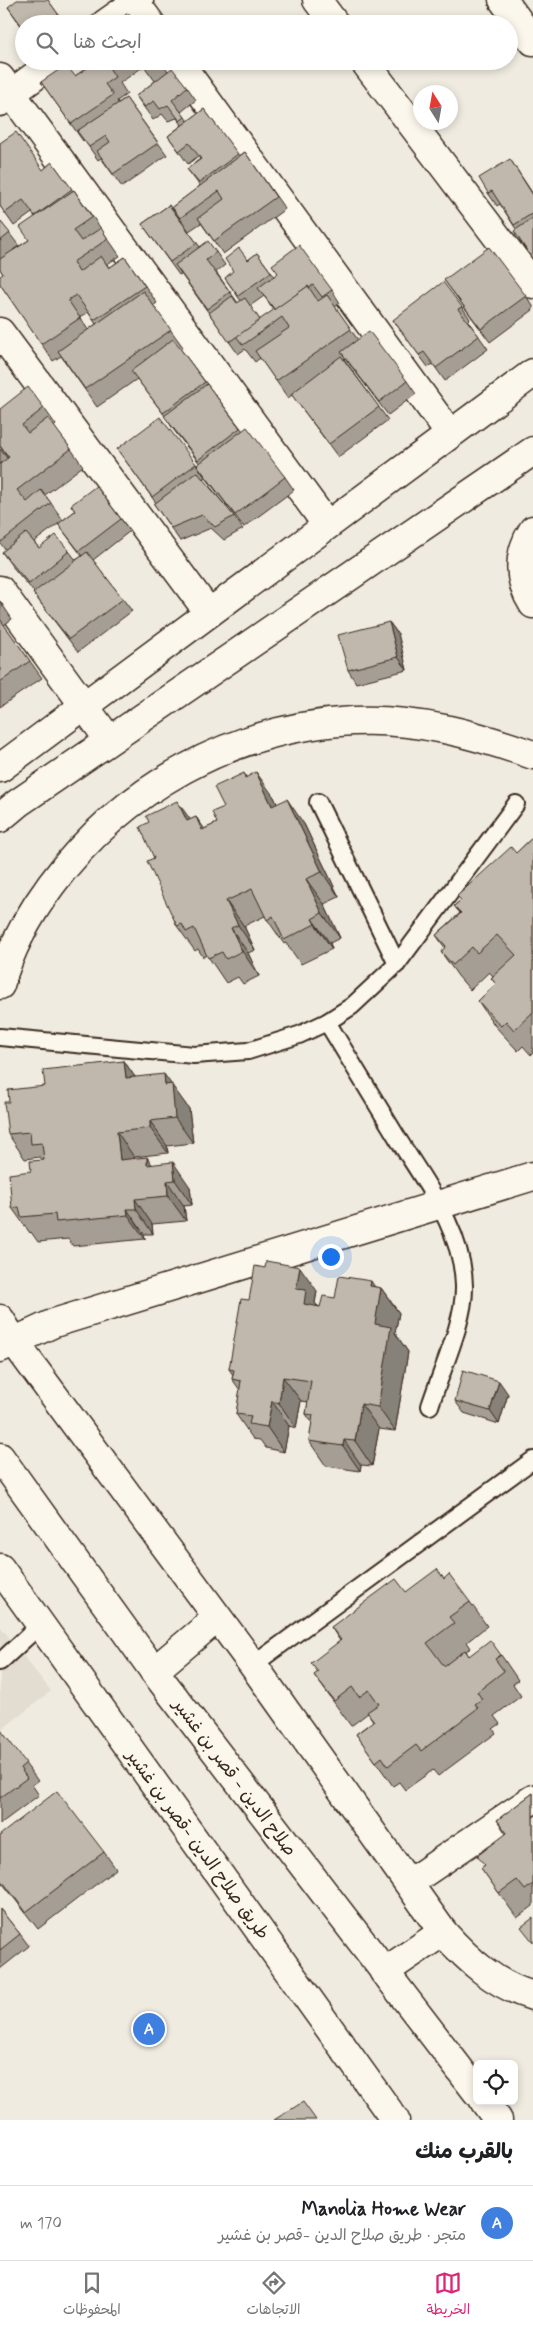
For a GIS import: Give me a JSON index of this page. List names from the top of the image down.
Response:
{
  "streets": {
    "main road": ["صلاح الدين - قصر بن غشير", "طريق صلاح الدين -قصر بن غشير"]
  },
  "north": "top",
  "page": {
    "search": "ابحث هنا",
    "pins": "A",
    "heading": "بالقرب منك",
    "list": [
      {
        "mark": "A",
        "name": "Manolia Home Wear",
        "note": "متجر · طريق صلاح الدين -قصر بن غشير",
        "value": "170 m"
      }
    ],
    "nav": ["الخريطة", "الاتجاهات", "المحفوظات"]
  }
}
